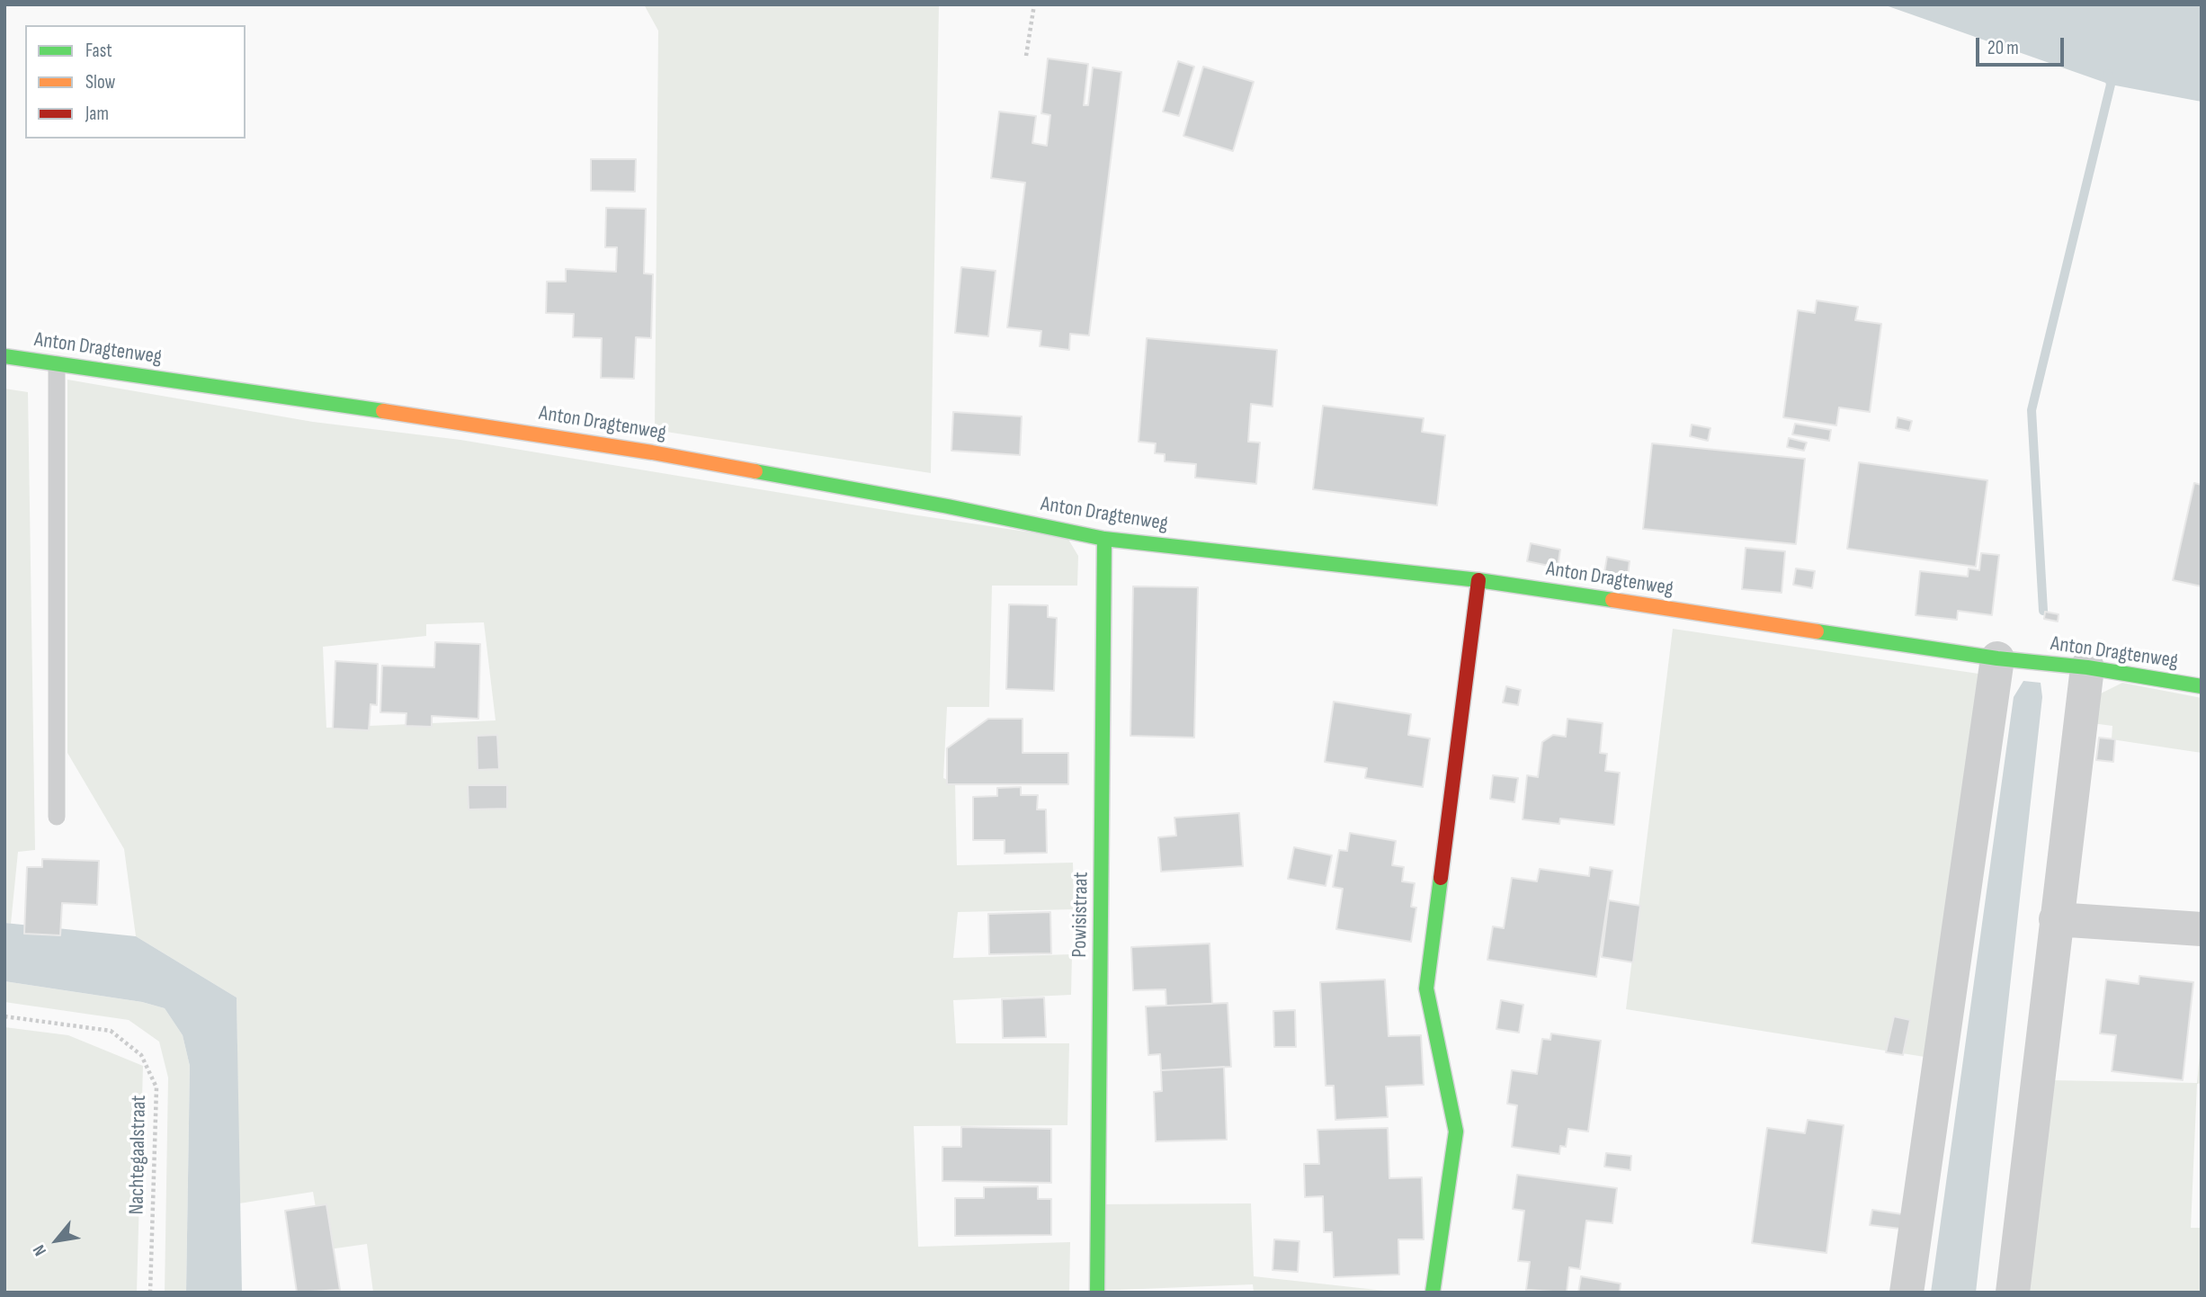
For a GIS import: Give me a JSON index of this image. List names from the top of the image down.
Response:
{
  "streets": {
    "main road": ["Anton Dragtenweg", "Powisistraat"],
    "path": ["Nachtegaalstraat"]
  },
  "crossings": [
    ["Anton Dragtenweg", "Powisistraat"]
  ],
  "legend": ["Fast", "Slow", "Jam"],
  "scale_bar": "20 m",
  "north": "bottom left"
}
